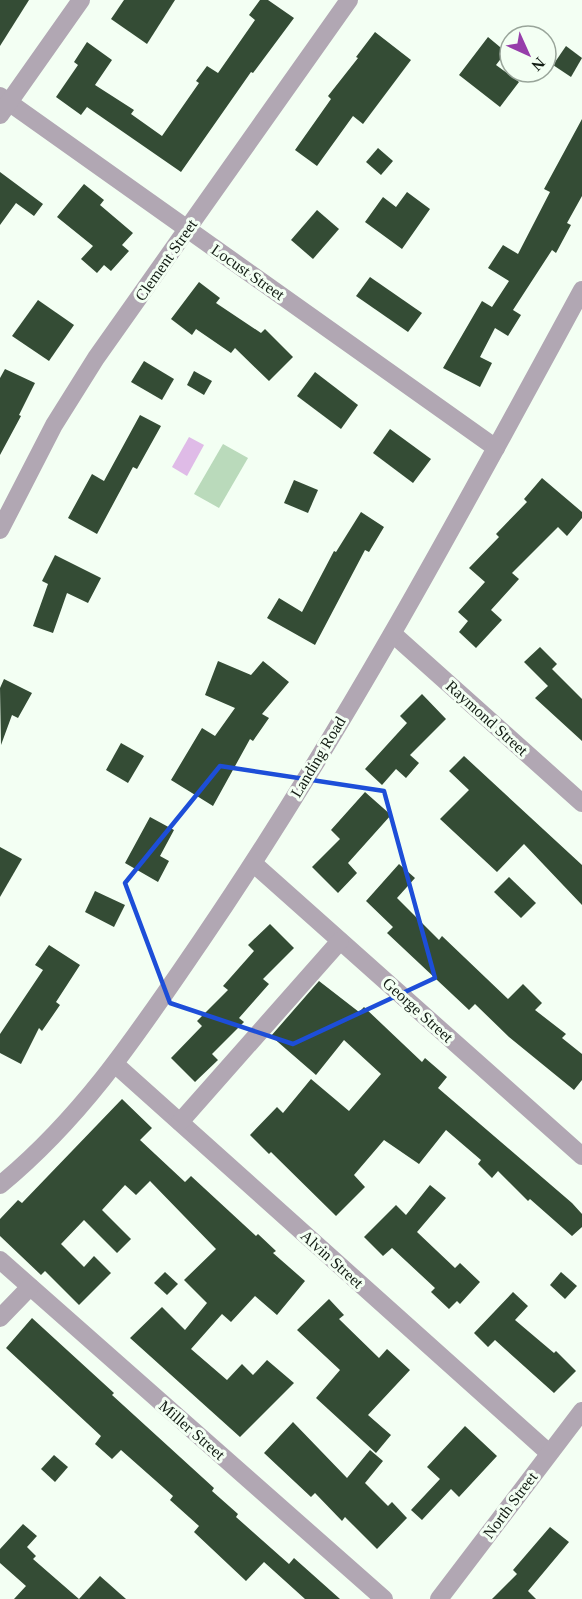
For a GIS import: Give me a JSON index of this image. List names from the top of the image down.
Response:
{
  "streets": {
    "street": [
      "Clement Street",
      "Locust Street",
      "Raymond Street",
      "Landing Road",
      "George Street",
      "Alvin Street",
      "Miller Street",
      "North Street"
    ]
  },
  "crossings": [
    ["Clement Street", "Locust Street"],
    ["Locust Street", "Landing Road"],
    ["Raymond Street", "Landing Road"],
    ["Landing Road", "George Street"],
    ["Landing Road", "Alvin Street"],
    ["Alvin Street", "North Street"]
  ],
  "north": "bottom right"
}
